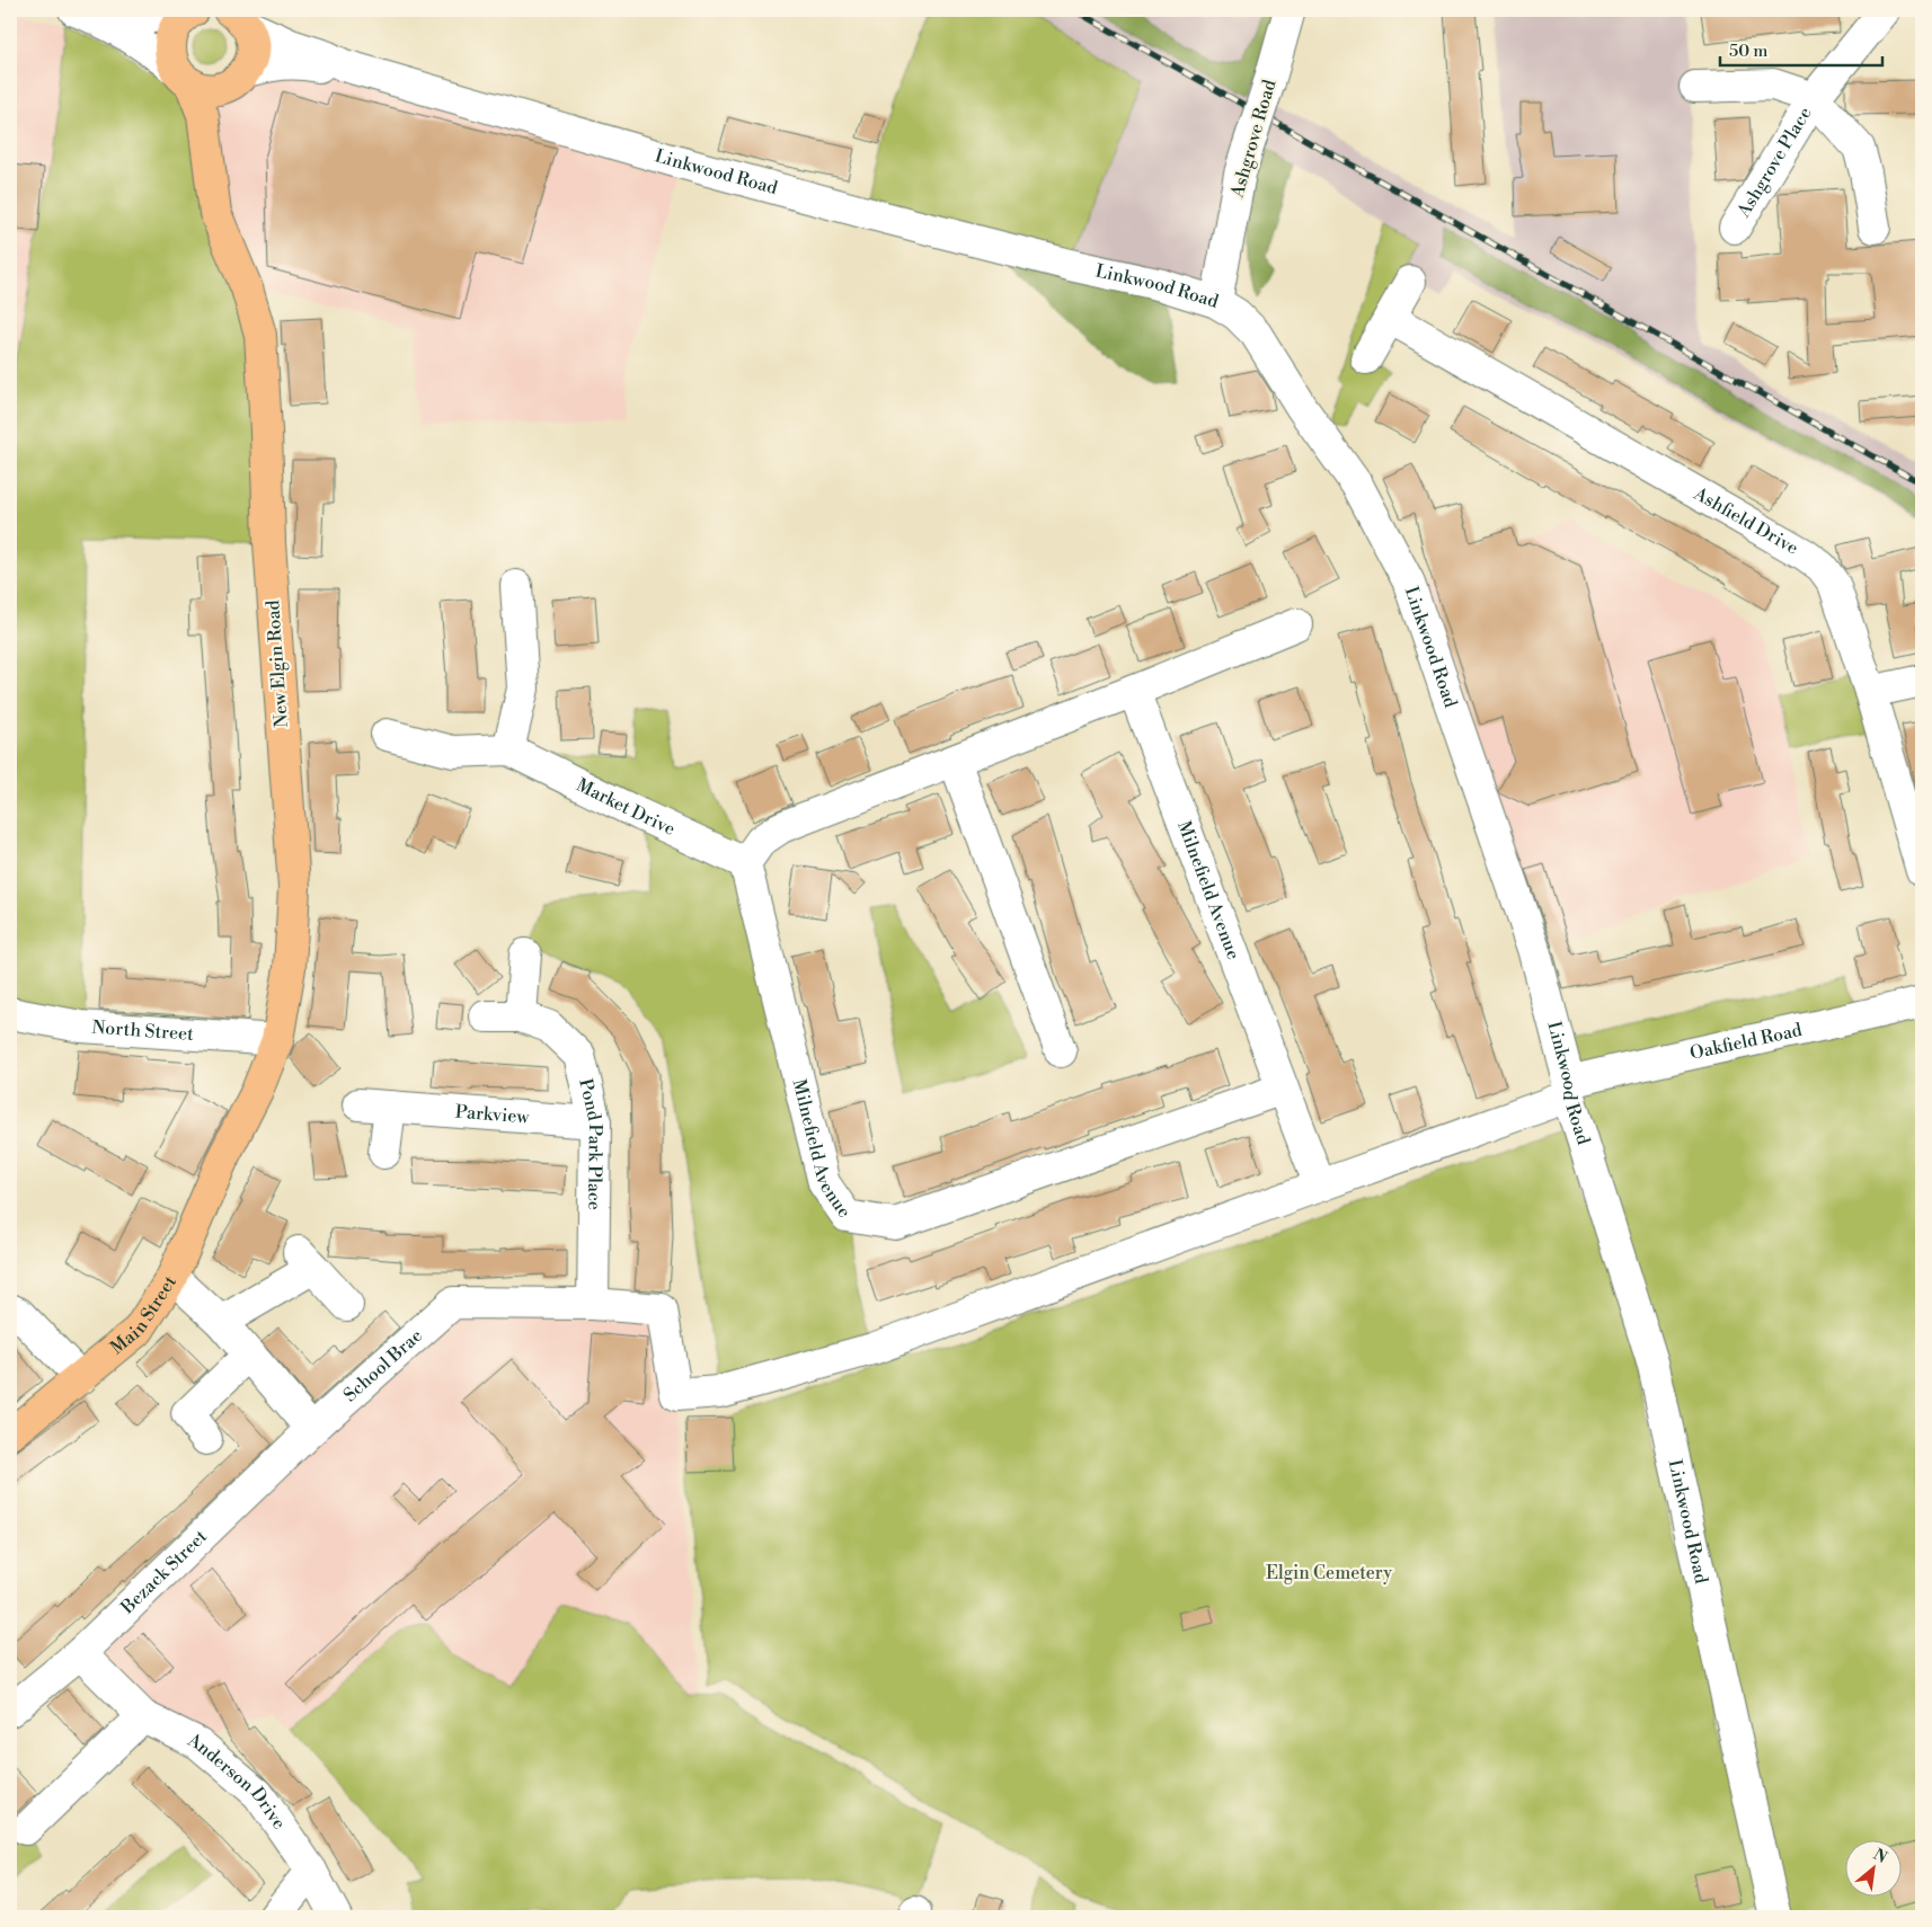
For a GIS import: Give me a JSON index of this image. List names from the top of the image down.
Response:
{
  "streets": {
    "main road": ["New Elgin Road", "Main Street"],
    "street": [
      "Ashgrove Road",
      "Ashgrove Place",
      "Linkwood Road",
      "Ashfield Drive",
      "Market Drive",
      "Milnefield Avenue",
      "North Street",
      "Oakfield Road",
      "Parkview",
      "Pond Park Place",
      "School Brae",
      "Bezack Street",
      "Anderson Drive"
    ]
  },
  "crossings": [
    ["Ashgrove Road", "Linkwood Road"],
    ["Linkwood Road", "New Elgin Road"],
    ["Linkwood Road", "Oakfield Road"],
    ["New Elgin Road", "North Street"],
    ["New Elgin Road", "Main Street"],
    ["Market Drive", "Milnefield Avenue"],
    ["Milnefield Avenue", "School Brae"],
    ["Parkview", "Pond Park Place"],
    ["Pond Park Place", "School Brae"],
    ["School Brae", "Bezack Street"],
    ["Bezack Street", "Anderson Drive"]
  ],
  "parks": ["Elgin Cemetery"],
  "scale_bar": "50 m",
  "north": "top right"
}
